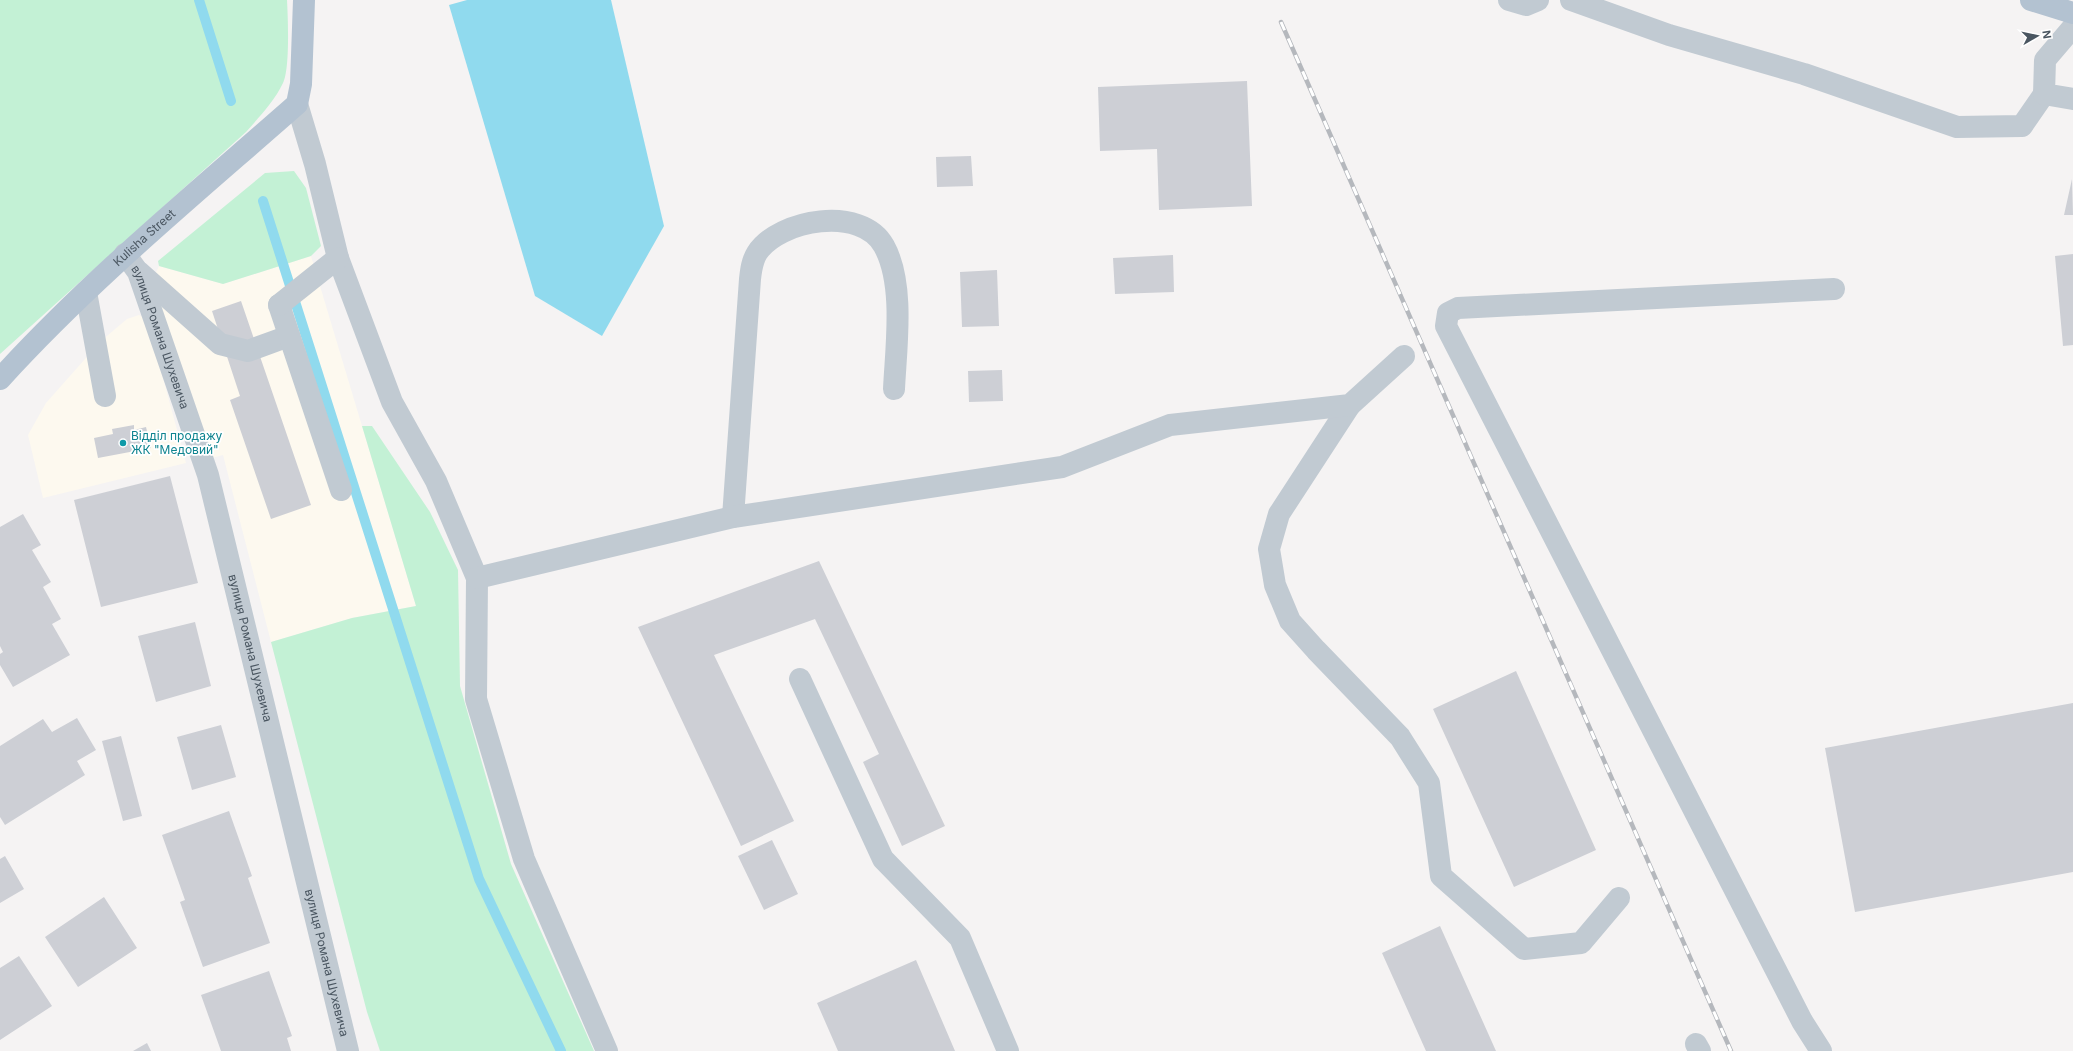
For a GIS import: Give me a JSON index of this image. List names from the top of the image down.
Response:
{
  "streets": {
    "main road": ["Kulisha Street"],
    "street": ["вулиця Романа Шухевича"]
  },
  "crossings": [
    ["Kulisha Street", "вулиця Романа Шухевича"]
  ],
  "places": ["Відділ продажу ЖК \"Медовий\""],
  "north": "right"
}
